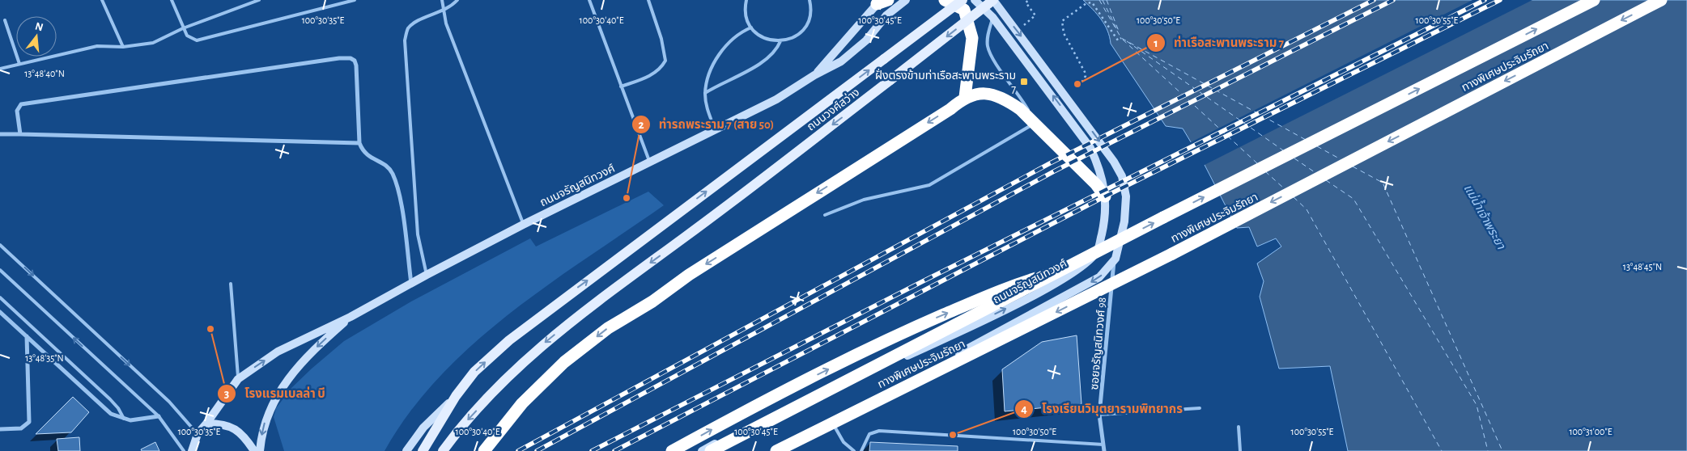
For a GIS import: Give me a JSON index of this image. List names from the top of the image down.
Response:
{
  "streets": {
    "highway": ["ทางพิเศษประจิมรัถยา"],
    "main road": ["ถนนวงศ์สว่าง", "ถนนจรัญสนิทวงศ์"],
    "street": ["ซอยจรัญสนิทวงศ์ 98"]
  },
  "water": ["แม่น้ำเจ้าพระยา"],
  "places": {
    "transit": ["ฝั่งตรงข้ามท่าเรือสะพานพระราม 7"],
    "other": [
      "ท่าเรือสะพานพระราม 7",
      "ท่ารถพระราม 7 (สาย 50)",
      "โรงแรมเบลล่า บี",
      "โรงเรียนวิมุตยารามพิทยากร"
    ]
  },
  "north": "top",
  "coordinates": [
    "100°30'35\"E",
    "100°30'40\"E",
    "100°30'45\"E",
    "100°30'50\"E",
    "100°30'55\"E",
    "13°48'40\"N",
    "13°48'45\"N",
    "13°48'35\"N",
    "100°31'00\"E"
  ]
}
